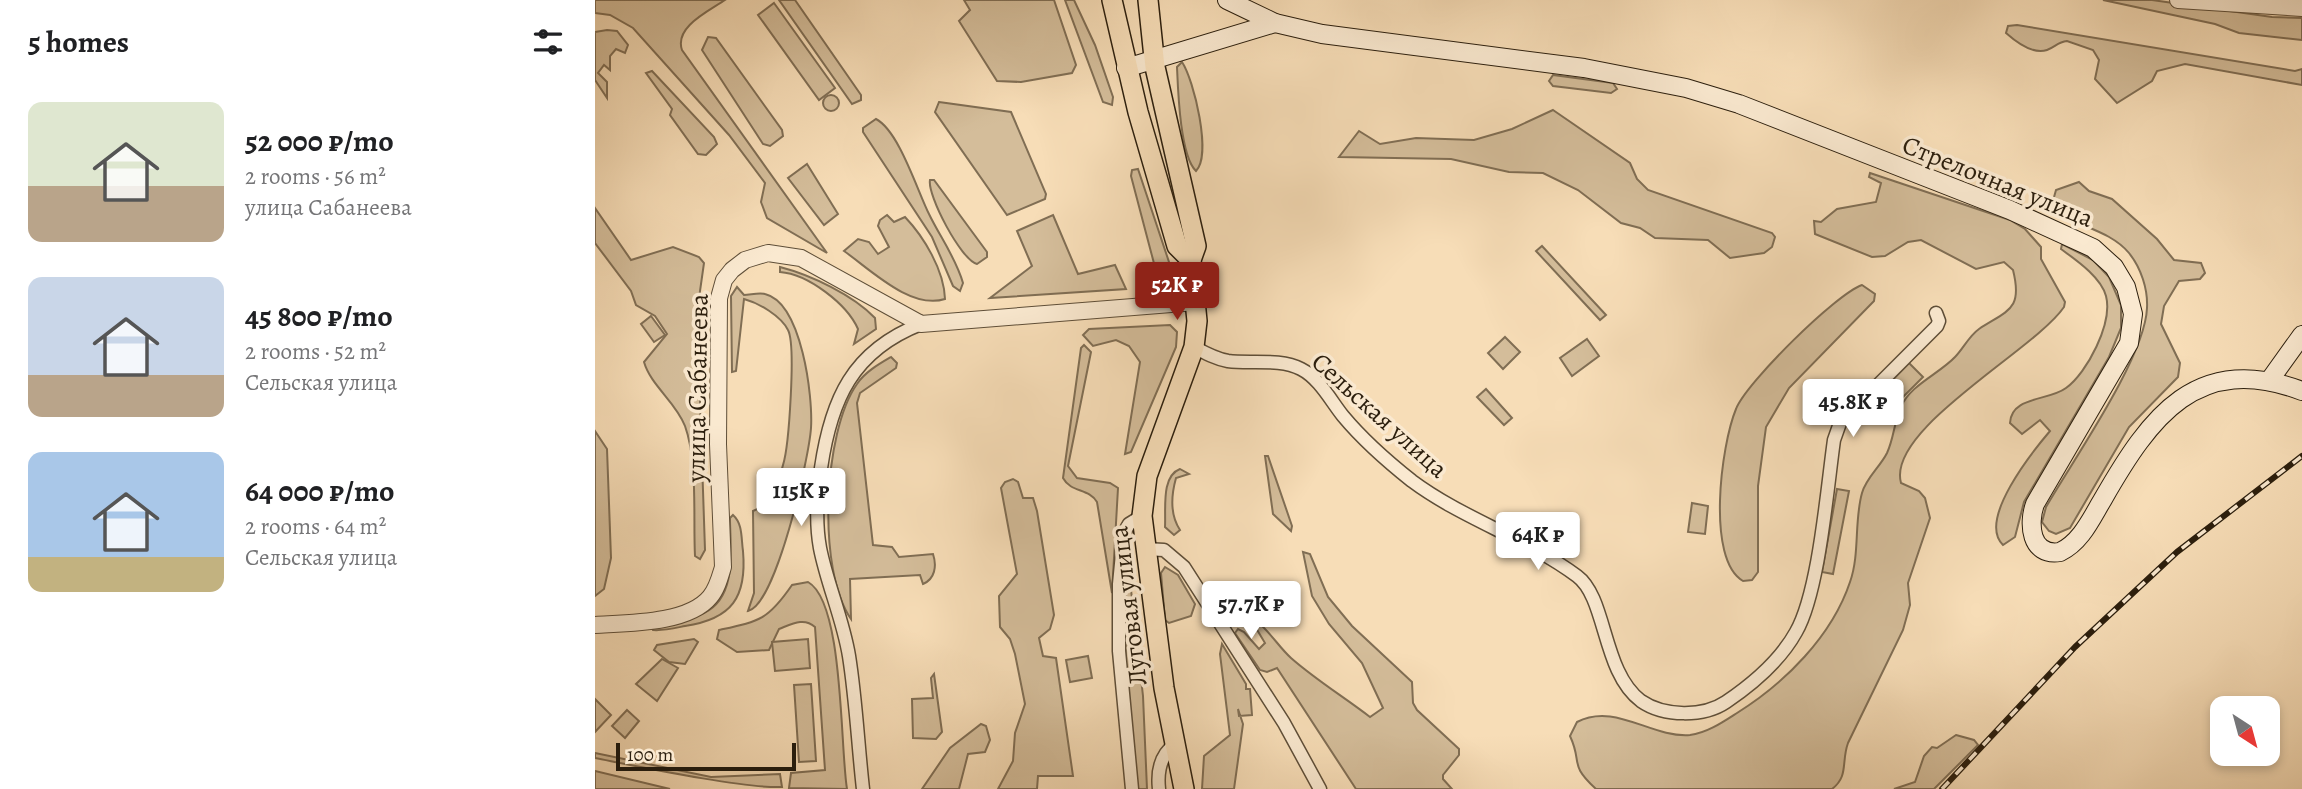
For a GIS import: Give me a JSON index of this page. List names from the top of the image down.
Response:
{
  "streets": {
    "main road": ["Стрелочная улица", "Луговая улица"],
    "street": ["улица Сабанеева", "Сельская улица"]
  },
  "crossings": [
    ["Сельская улица", "Луговая улица"]
  ],
  "scale_bar": "100 m",
  "north": "bottom right",
  "page": {
    "heading": "5 homes",
    "list": [
      {
        "name": "52 000 ₽/mo",
        "note": "2 rooms · 56 m² · улица Сабанеева"
      },
      {
        "name": "45 800 ₽/mo",
        "note": "2 rooms · 52 m² · Сельская улица"
      },
      {
        "name": "64 000 ₽/mo",
        "note": "2 rooms · 64 m² · Сельская улица"
      }
    ],
    "price": [
      "52K ₽",
      "45.8K ₽",
      "115K ₽",
      "64K ₽",
      "57.7K ₽"
    ],
    "scale": "100 m"
  }
}
